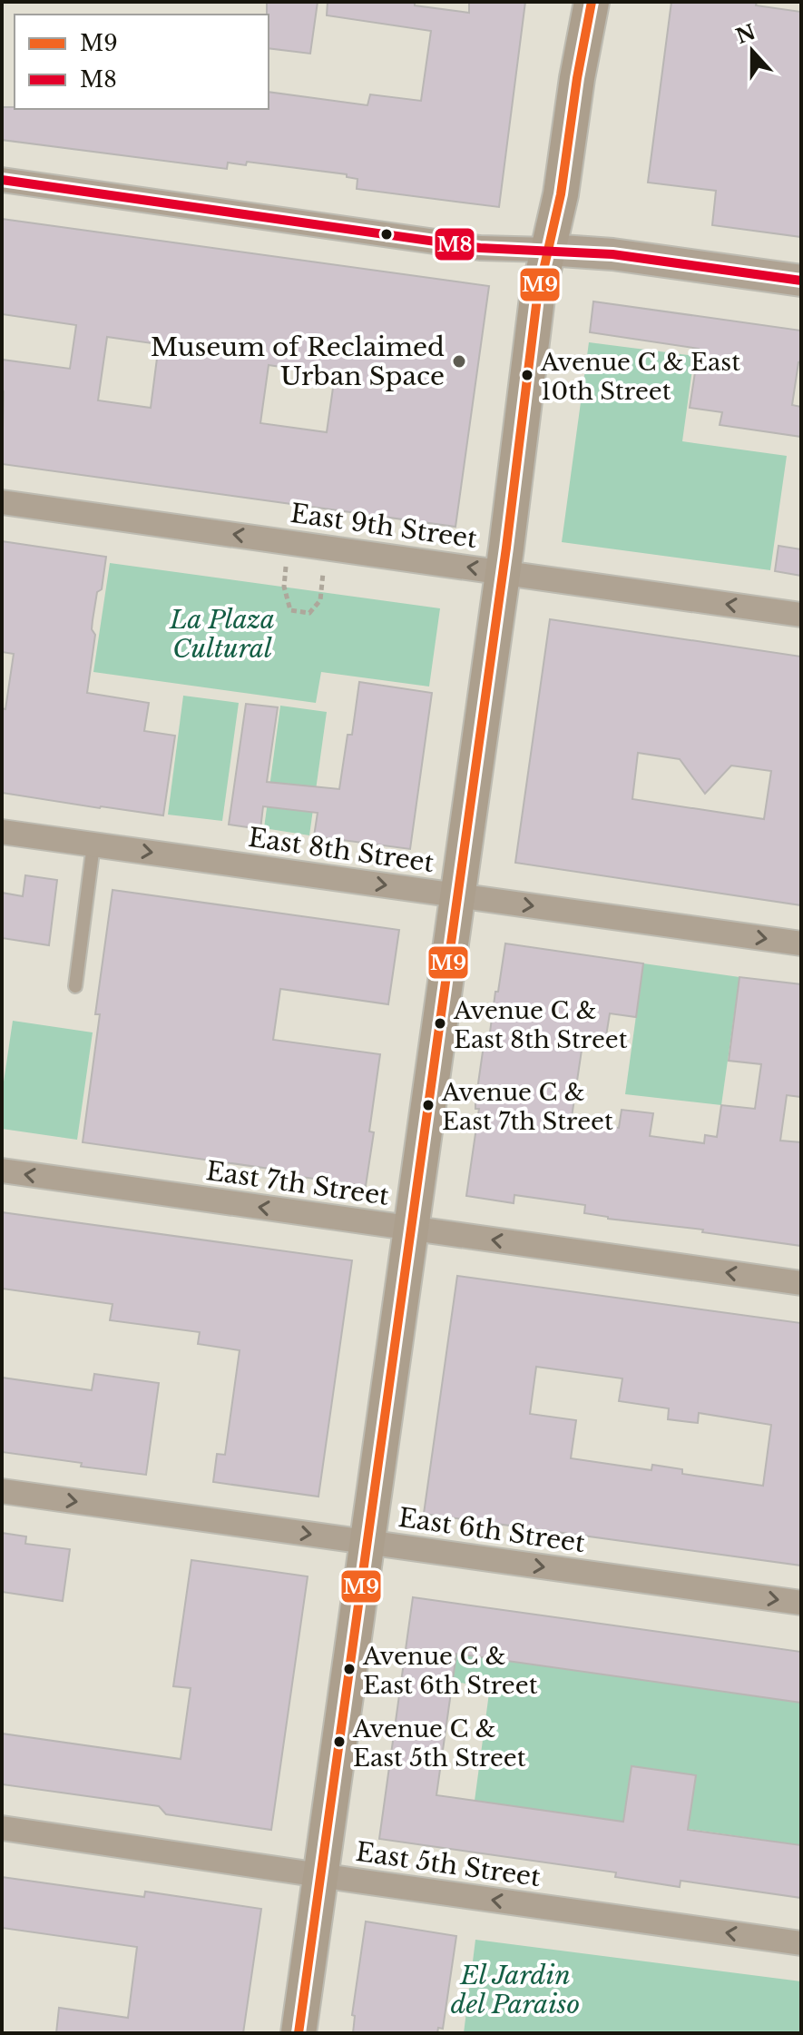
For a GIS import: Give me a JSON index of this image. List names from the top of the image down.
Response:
{
  "streets": {
    "street": [
      "East 9th Street",
      "East 8th Street",
      "East 7th Street",
      "East 6th Street",
      "East 5th Street"
    ]
  },
  "one_way": [
    "East 9th Street",
    "East 8th Street",
    "East 7th Street",
    "East 6th Street",
    "East 5th Street"
  ],
  "parks": ["La Plaza Cultural", "El Jardin del Paraiso"],
  "places": [
    "Museum of Reclaimed Urban Space",
    "Avenue C & East 10th Street",
    "Avenue C & East 8th Street",
    "Avenue C & East 7th Street",
    "Avenue C & East 6th Street",
    "Avenue C & East 5th Street"
  ],
  "lines": ["transit line M9", "transit line M8"],
  "legend": ["M9", "M8"],
  "north": "top"
}
